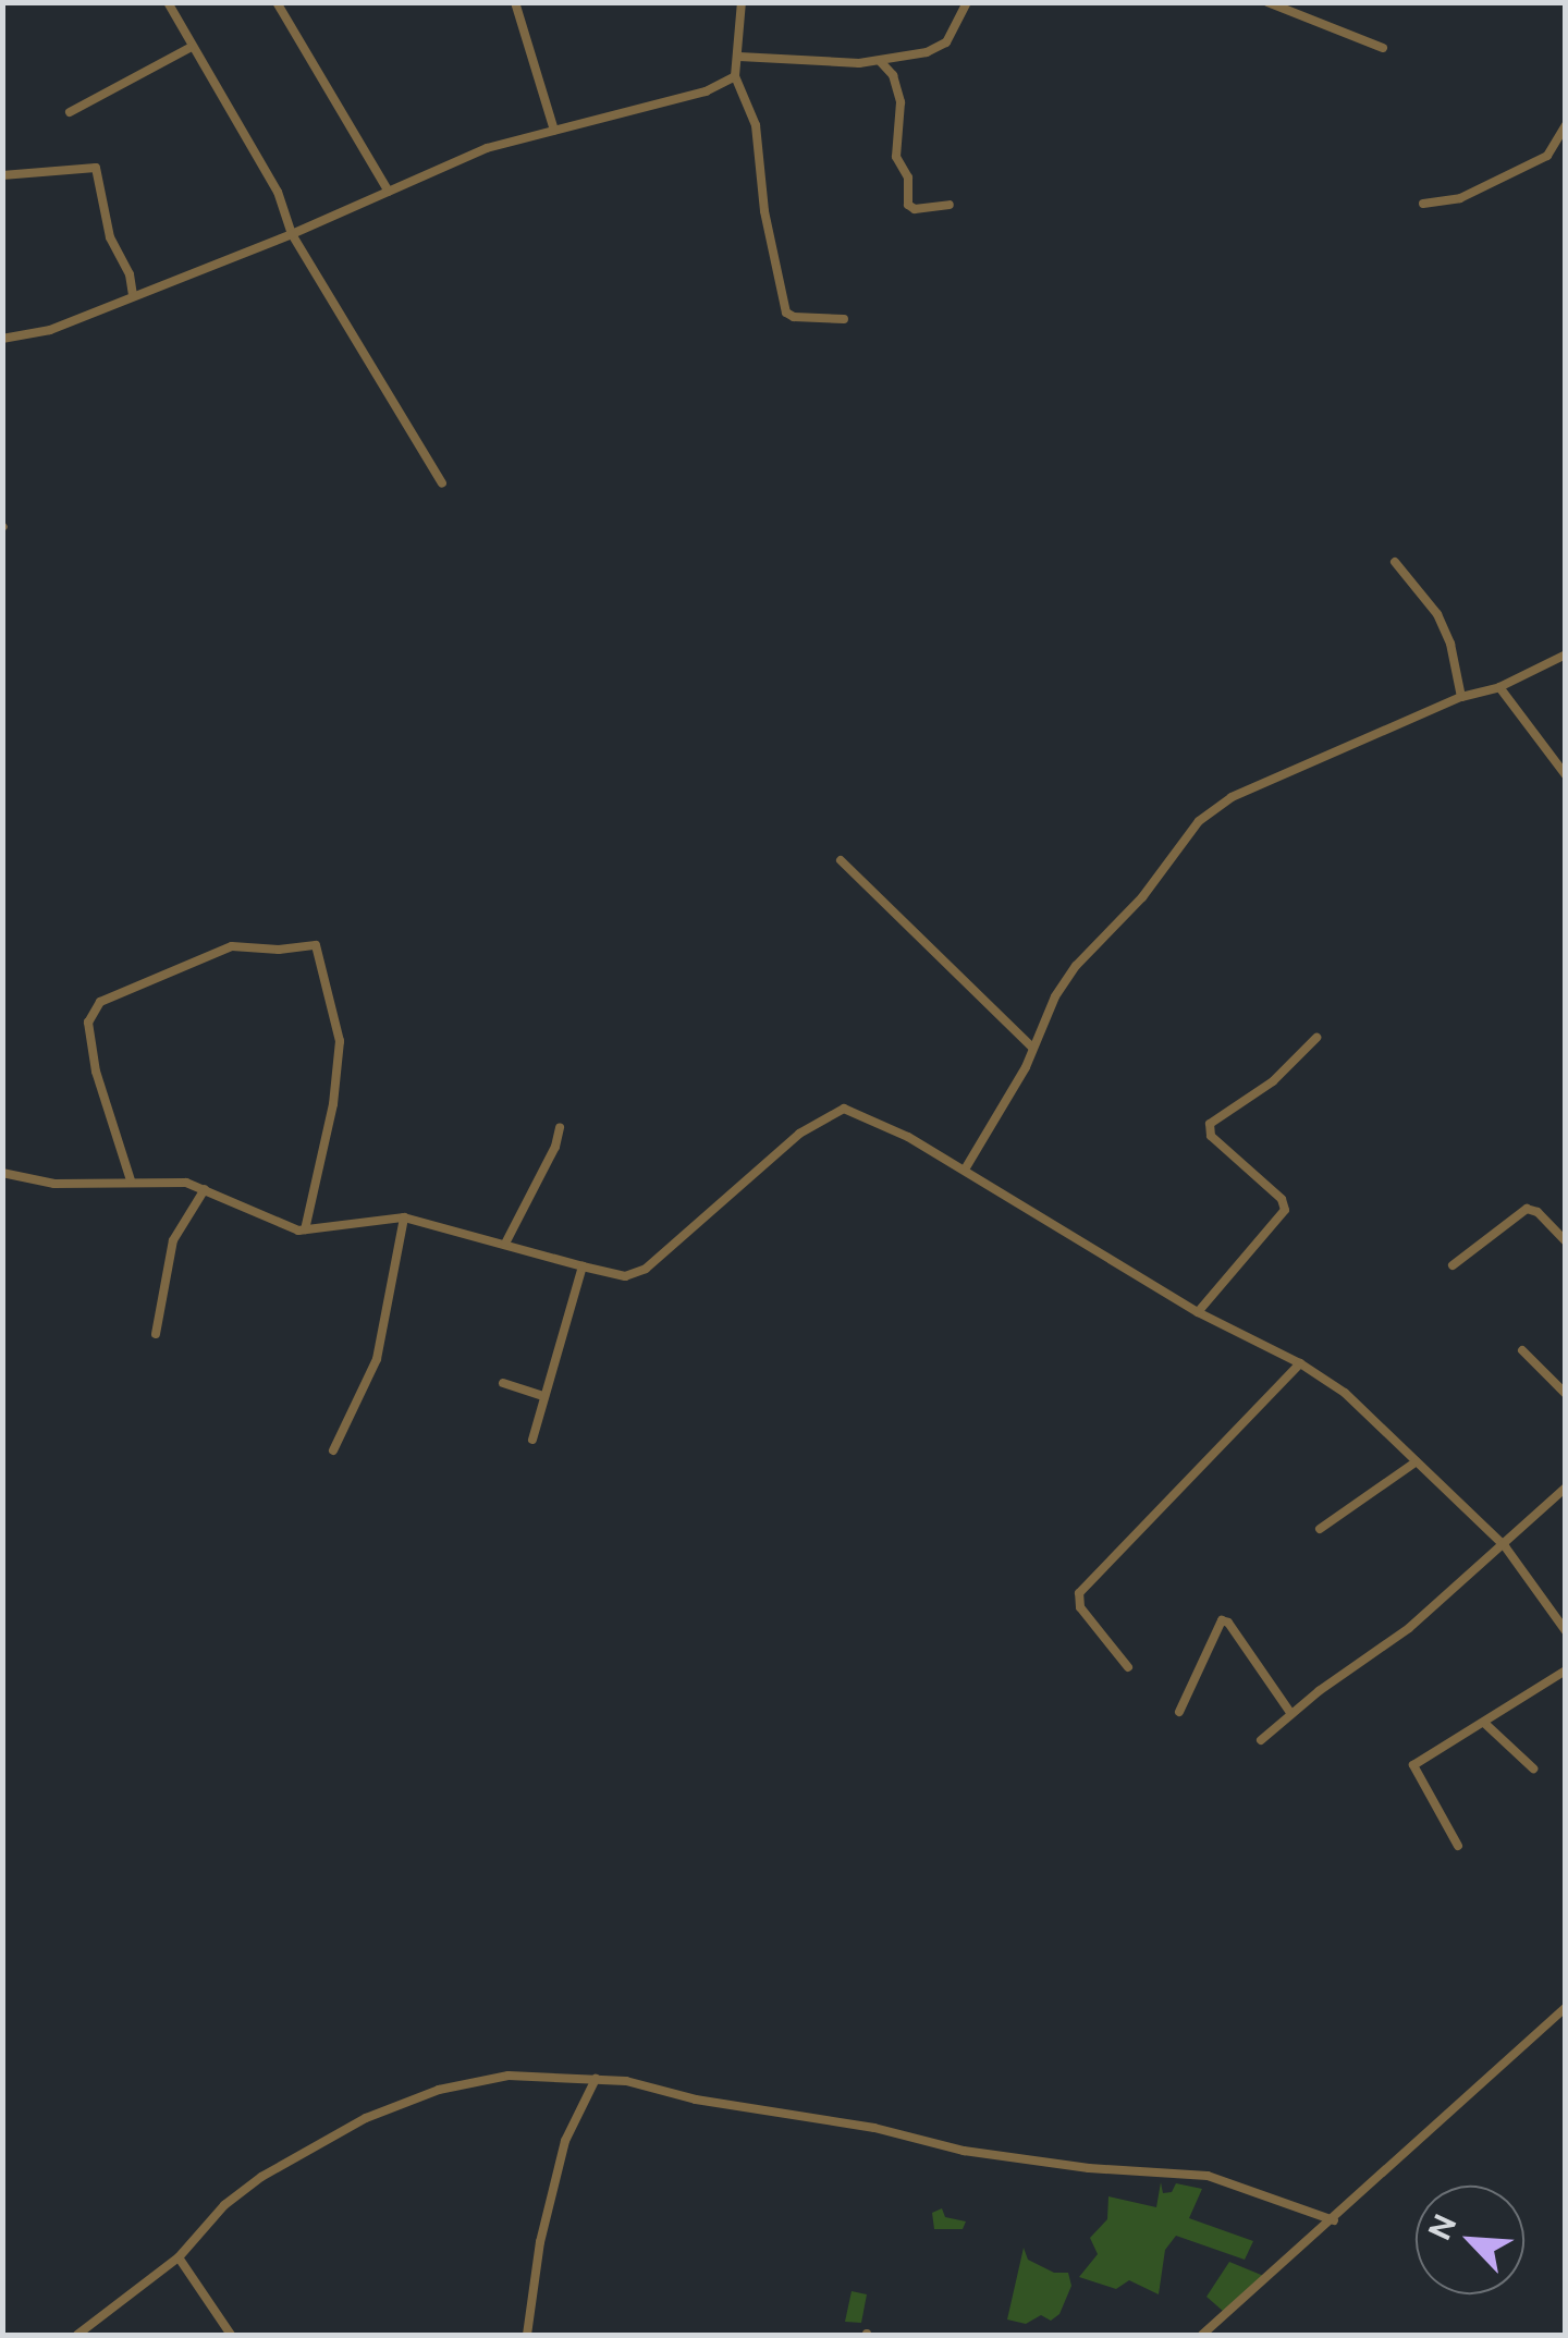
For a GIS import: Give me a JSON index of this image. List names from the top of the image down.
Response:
{
  "north": "top left"
}
